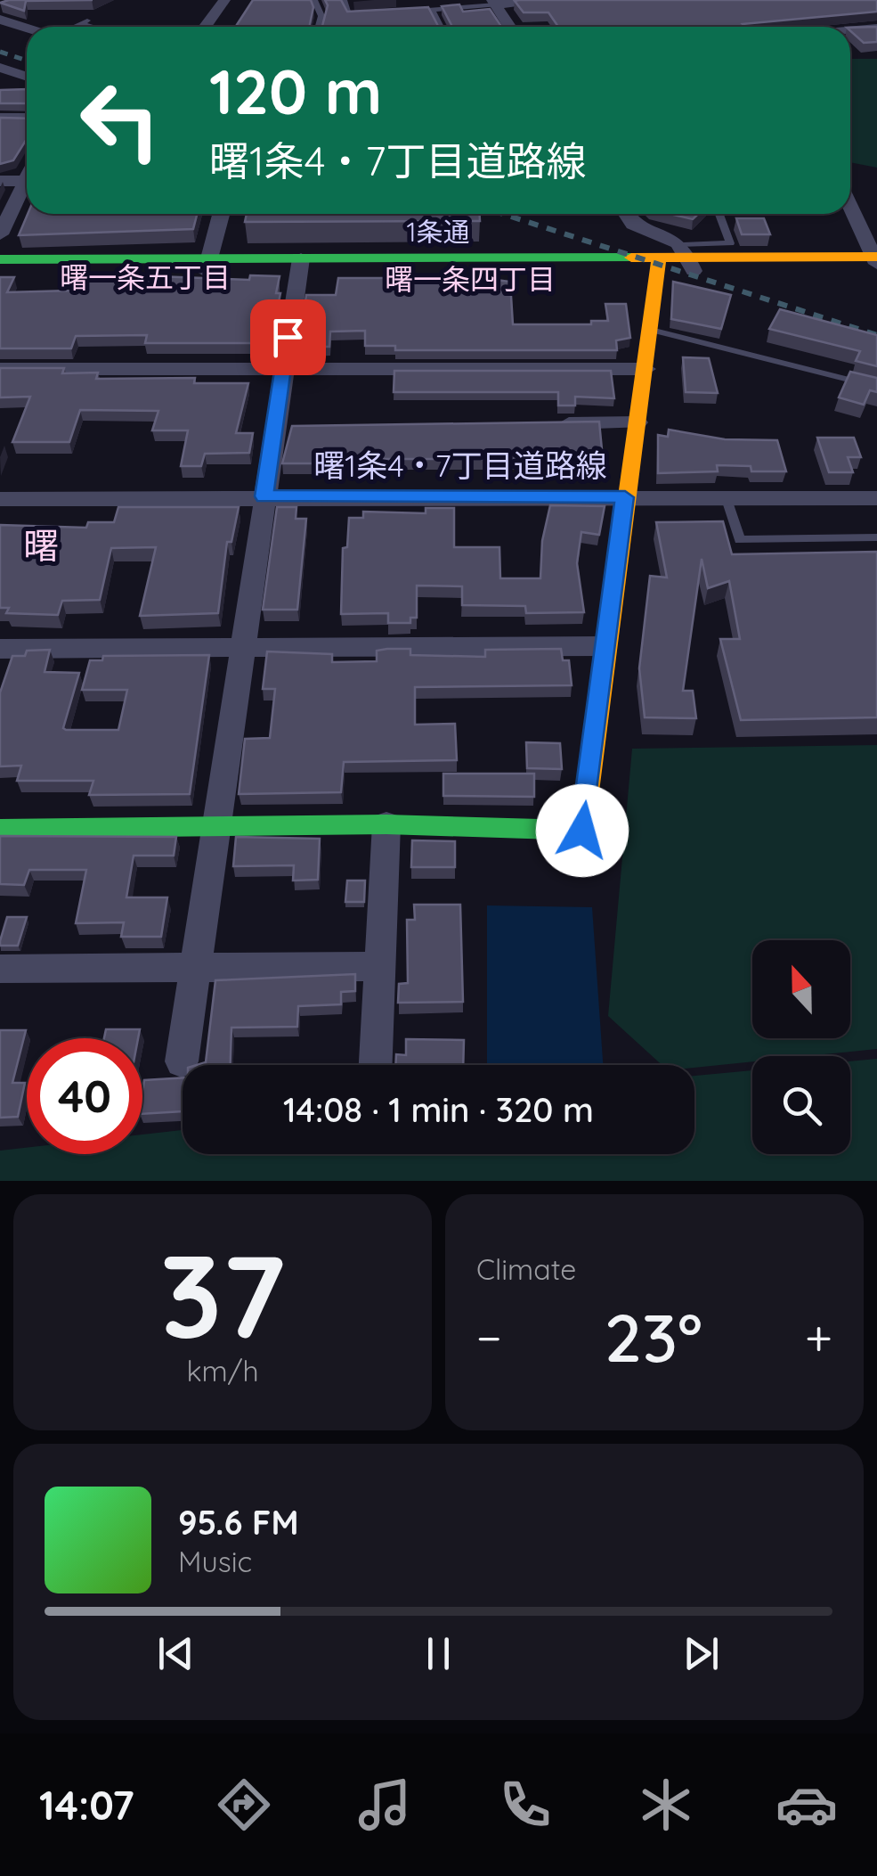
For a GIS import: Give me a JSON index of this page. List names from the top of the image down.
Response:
{
  "streets": {
    "street": ["1条通", "曙1条4・7丁目道路線"]
  },
  "crossings": [
    ["1条通", "曙1条4・7丁目道路線"]
  ],
  "districts": ["曙一条五丁目", "曙一条四丁目", "曙"],
  "north": "top",
  "page": {
    "turn": ["120 m", "曙1条4・7丁目道路線"],
    "limit": "40",
    "trip": "14:08 · 1 min · 320 m",
    "tile": [
      ["37", "km/h"],
      "Climate"
    ],
    "heat": ["−", "23°", "+"],
    "song": ["95.6 FM", "Music"],
    "tabs": "14:07"
  }
}
